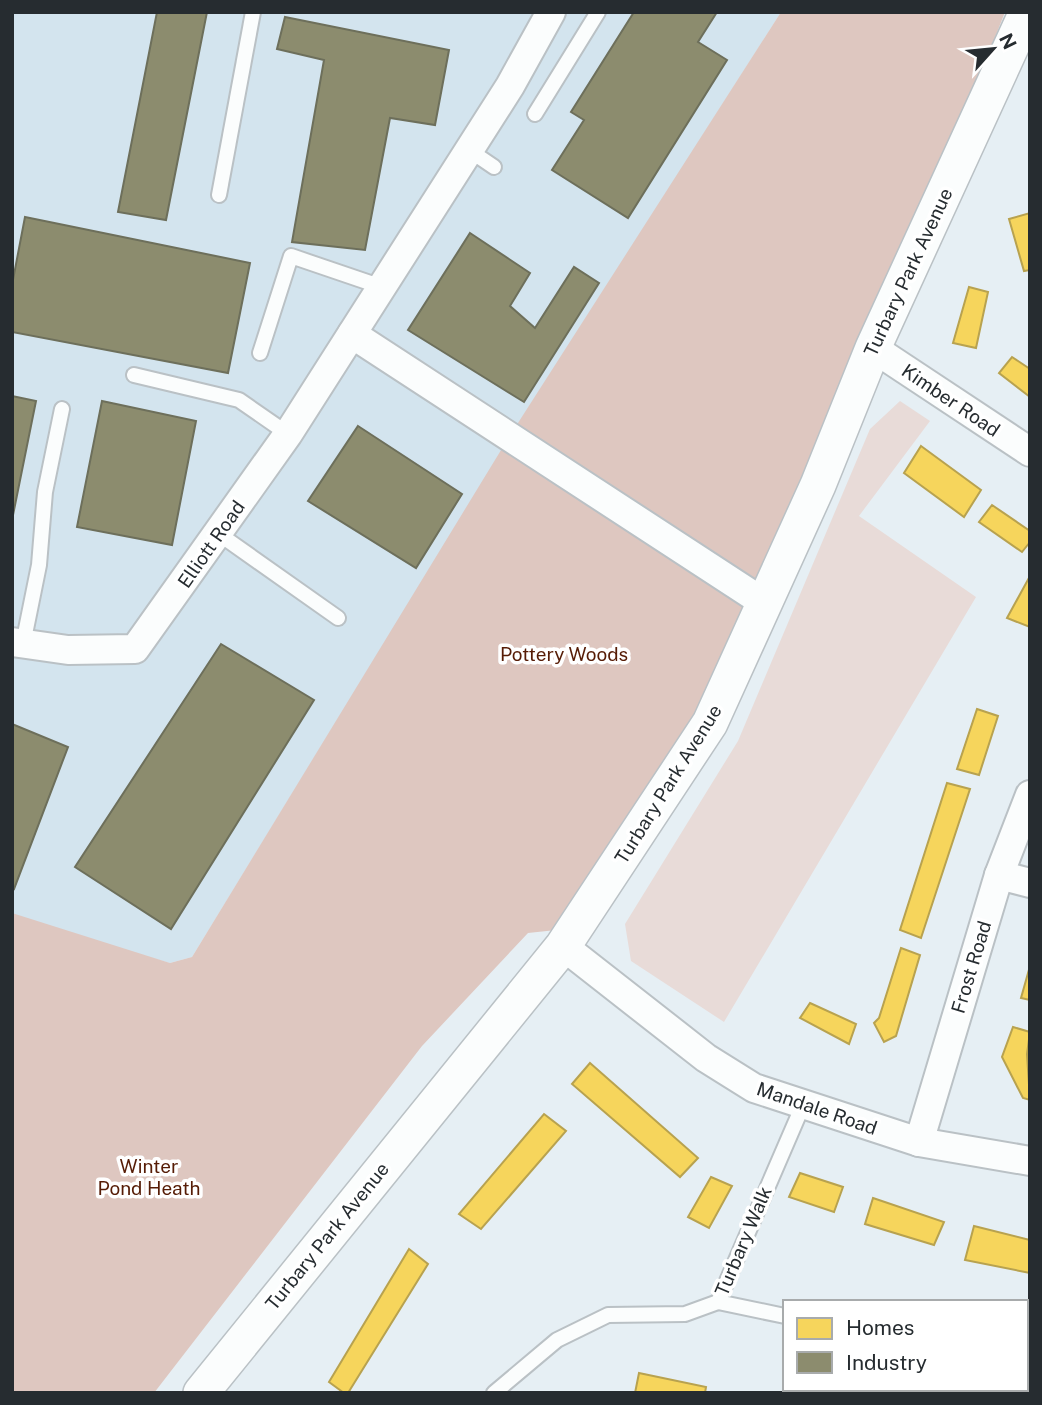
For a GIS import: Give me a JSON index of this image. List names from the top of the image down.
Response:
{
  "streets": {
    "street": [
      "Turbary Park Avenue",
      "Kimber Road",
      "Elliott Road",
      "Frost Road",
      "Mandale Road"
    ],
    "lane": ["Turbary Walk"]
  },
  "crossings": [
    ["Turbary Park Avenue", "Kimber Road"],
    ["Turbary Park Avenue", "Mandale Road"],
    ["Frost Road", "Mandale Road"],
    ["Mandale Road", "Turbary Walk"]
  ],
  "parks": ["Pottery Woods", "Winter Pond Heath"],
  "legend": ["Homes", "Industry"],
  "north": "top right"
}
